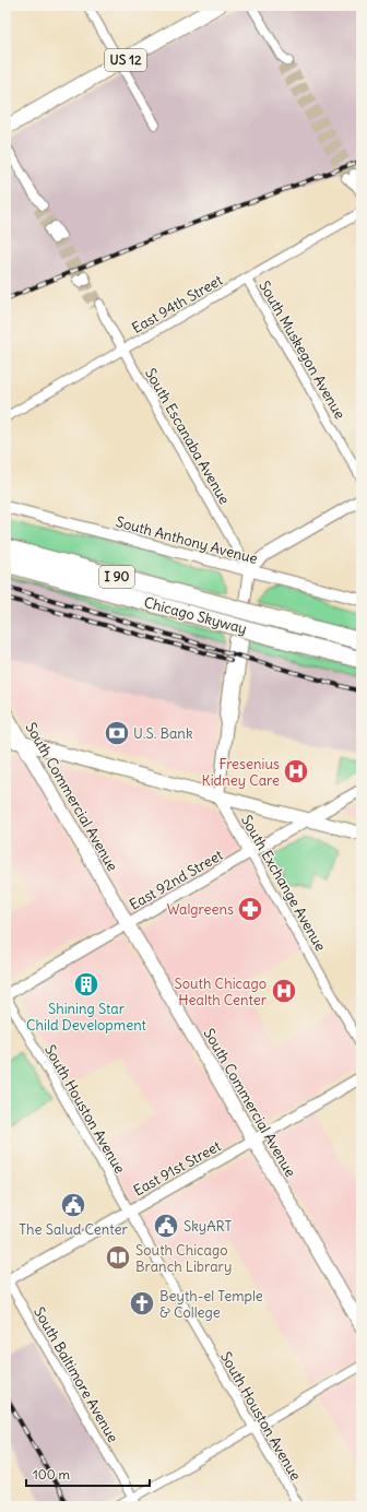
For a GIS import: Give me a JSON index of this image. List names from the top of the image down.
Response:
{
  "streets": {
    "highway": ["I 90", "Chicago Skyway"],
    "main road": ["US 12", "South Commercial Avenue"],
    "street": [
      "East 94th Street",
      "South Muskegon Avenue",
      "South Escanaba Avenue",
      "South Anthony Avenue",
      "East 92nd Street",
      "South Exchange Avenue",
      "South Houston Avenue",
      "East 91st Street",
      "South Baltimore Avenue"
    ]
  },
  "crossings": [
    ["East 94th Street", "South Muskegon Avenue"],
    ["East 94th Street", "South Escanaba Avenue"],
    ["South Escanaba Avenue", "South Anthony Avenue"],
    ["South Commercial Avenue", "East 92nd Street"],
    ["South Commercial Avenue", "East 91st Street"],
    ["East 92nd Street", "South Exchange Avenue"],
    ["East 92nd Street", "South Houston Avenue"],
    ["South Houston Avenue", "East 91st Street"],
    ["East 91st Street", "South Baltimore Avenue"]
  ],
  "places": {
    "bank": ["U.S. Bank"],
    "hospital": ["Fresenius Kidney Care", "South Chicago Health Center"],
    "pharmacy": ["Walgreens"],
    "building": ["Shining Star Child Development"],
    "public building": ["The Salud Center", "SkyART"],
    "library": ["South Chicago Branch Library"],
    "church": ["Beyth-el Temple & College"]
  },
  "scale_bar": "100 m"
}
